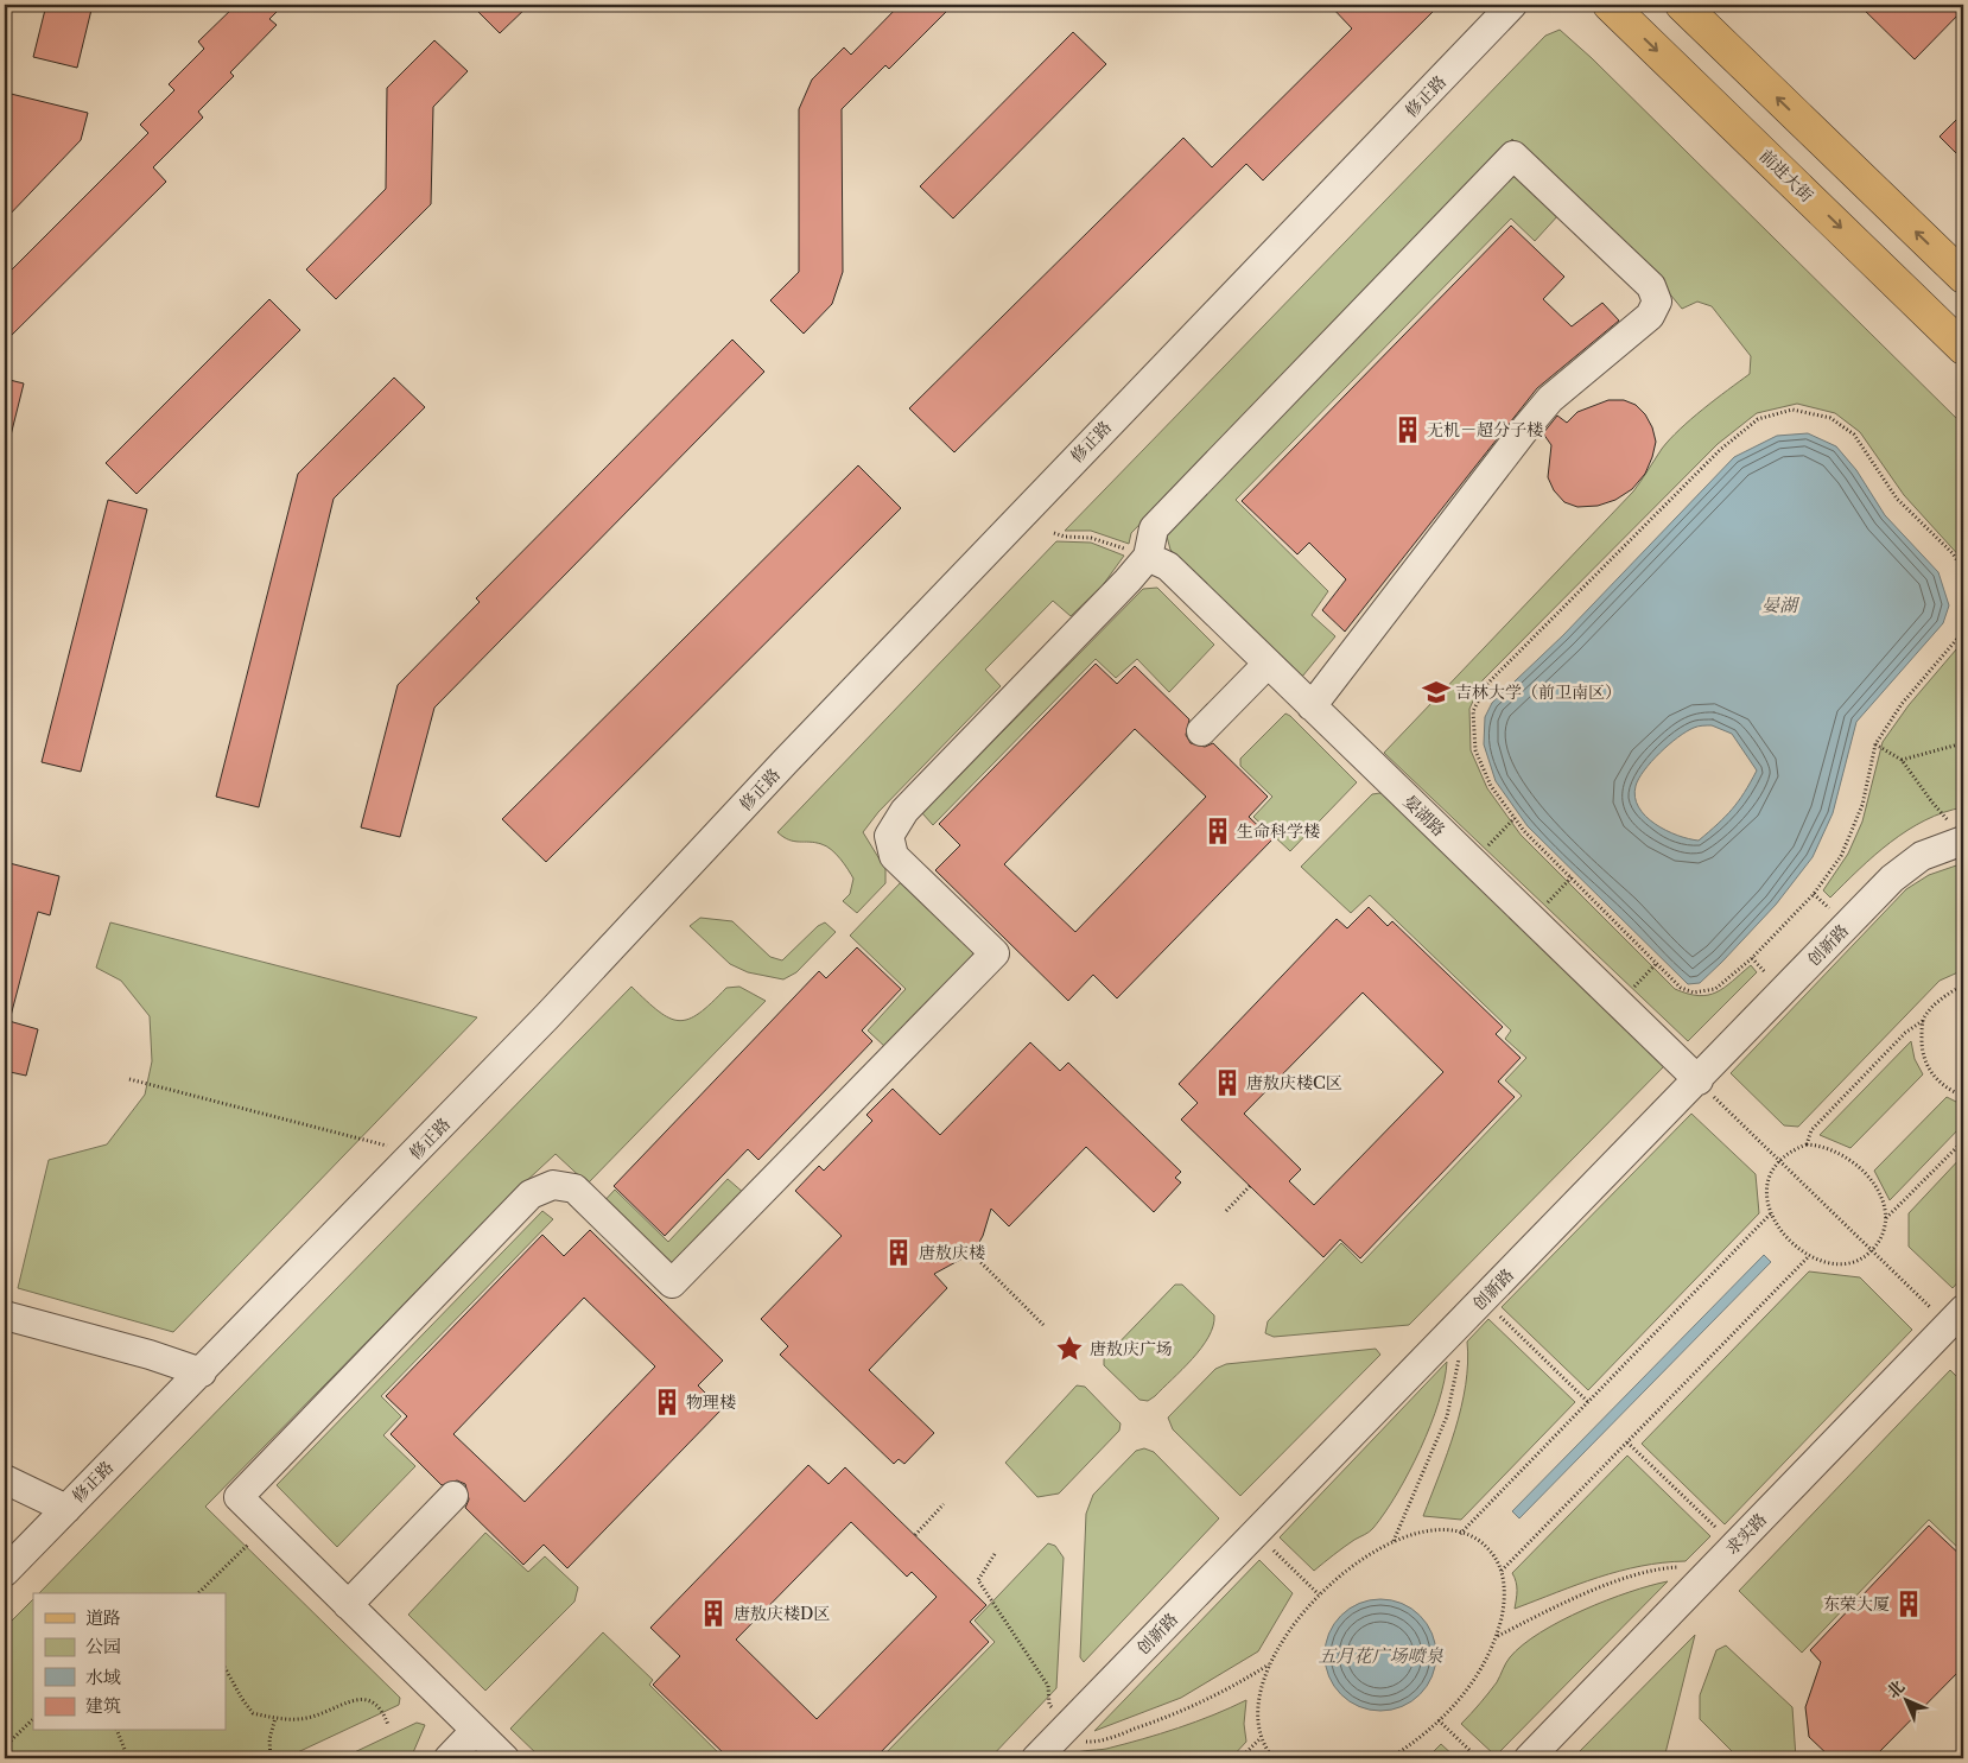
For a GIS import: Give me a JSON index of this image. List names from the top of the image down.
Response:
{
  "streets": {
    "main road": ["前进大街"],
    "street": [
      "修正路",
      "晏湖路",
      "创新路",
      "求实路"
    ]
  },
  "crossings": [
    ["晏湖路", "创新路"]
  ],
  "water": ["晏湖", "五月花广场喷泉"],
  "places": {
    "building": [
      "无机－超分子楼",
      "生命科学楼",
      "唐敖庆楼C区",
      "唐敖庆楼",
      "物理楼",
      "东荣大厦",
      "唐敖庆楼D区"
    ],
    "school or university": ["吉林大学（前卫南区）"],
    "place": ["唐敖庆广场"]
  },
  "legend": [
    "道路",
    "公园",
    "水域",
    "建筑"
  ],
  "north": "top left"
}
